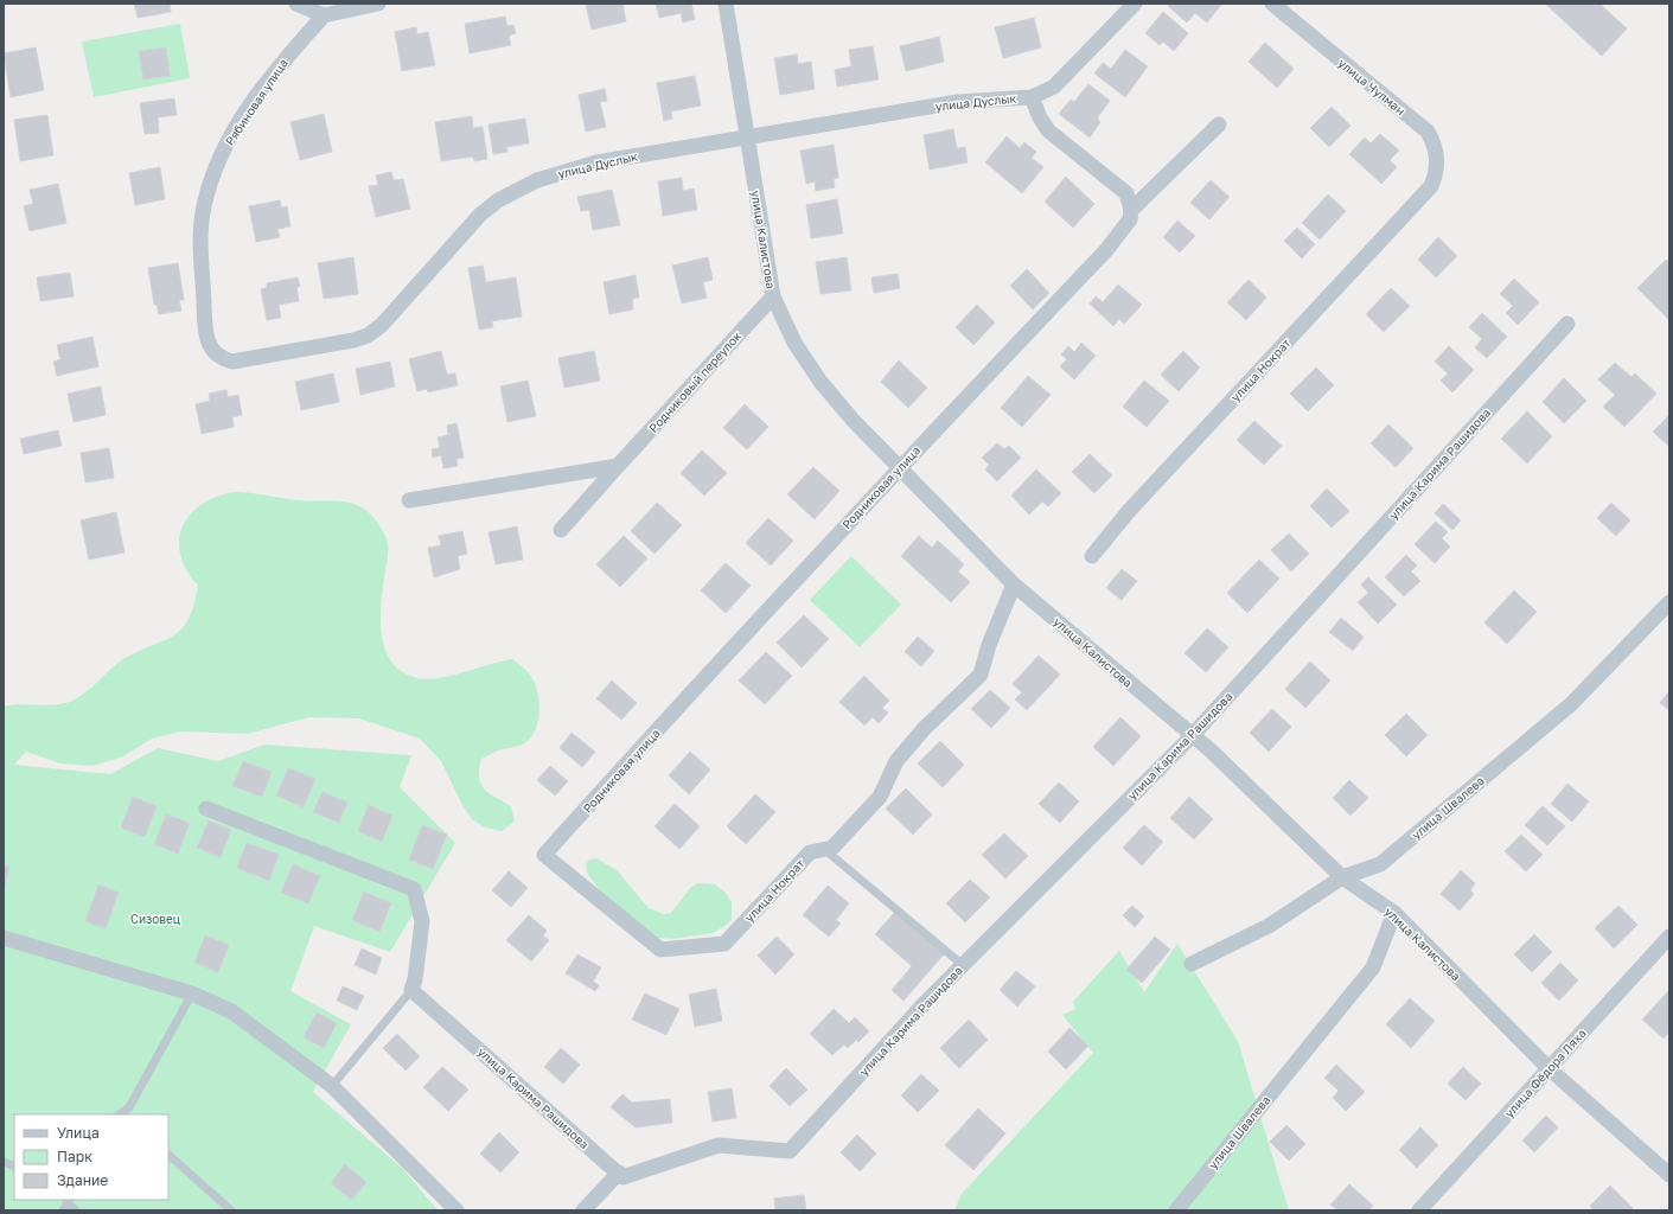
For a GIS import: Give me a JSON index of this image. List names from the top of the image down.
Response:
{
  "streets": {
    "street": [
      "улица Чулман",
      "Рябиновая улица",
      "улица Дуслык",
      "улица Калистова",
      "улица Нократ",
      "Родниковый переулок",
      "улица Карима Рашидова",
      "Родниковая улица",
      "улица Швалева",
      "улица Фёдора Ляха"
    ]
  },
  "crossings": [
    ["улица Чулман", "улица Нократ"],
    ["Рябиновая улица", "улица Дуслык"],
    ["улица Дуслык", "улица Калистова"],
    ["улица Дуслык", "Родниковая улица"],
    ["улица Калистова", "улица Нократ"],
    ["улица Калистова", "Родниковый переулок"],
    ["улица Калистова", "улица Карима Рашидова"],
    ["улица Калистова", "Родниковая улица"],
    ["улица Калистова", "улица Швалева"],
    ["улица Калистова", "улица Фёдора Ляха"],
    ["улица Нократ", "Родниковая улица"]
  ],
  "parks": ["Сизовец"],
  "legend": ["Улица", "Парк", "Здание"]
}
